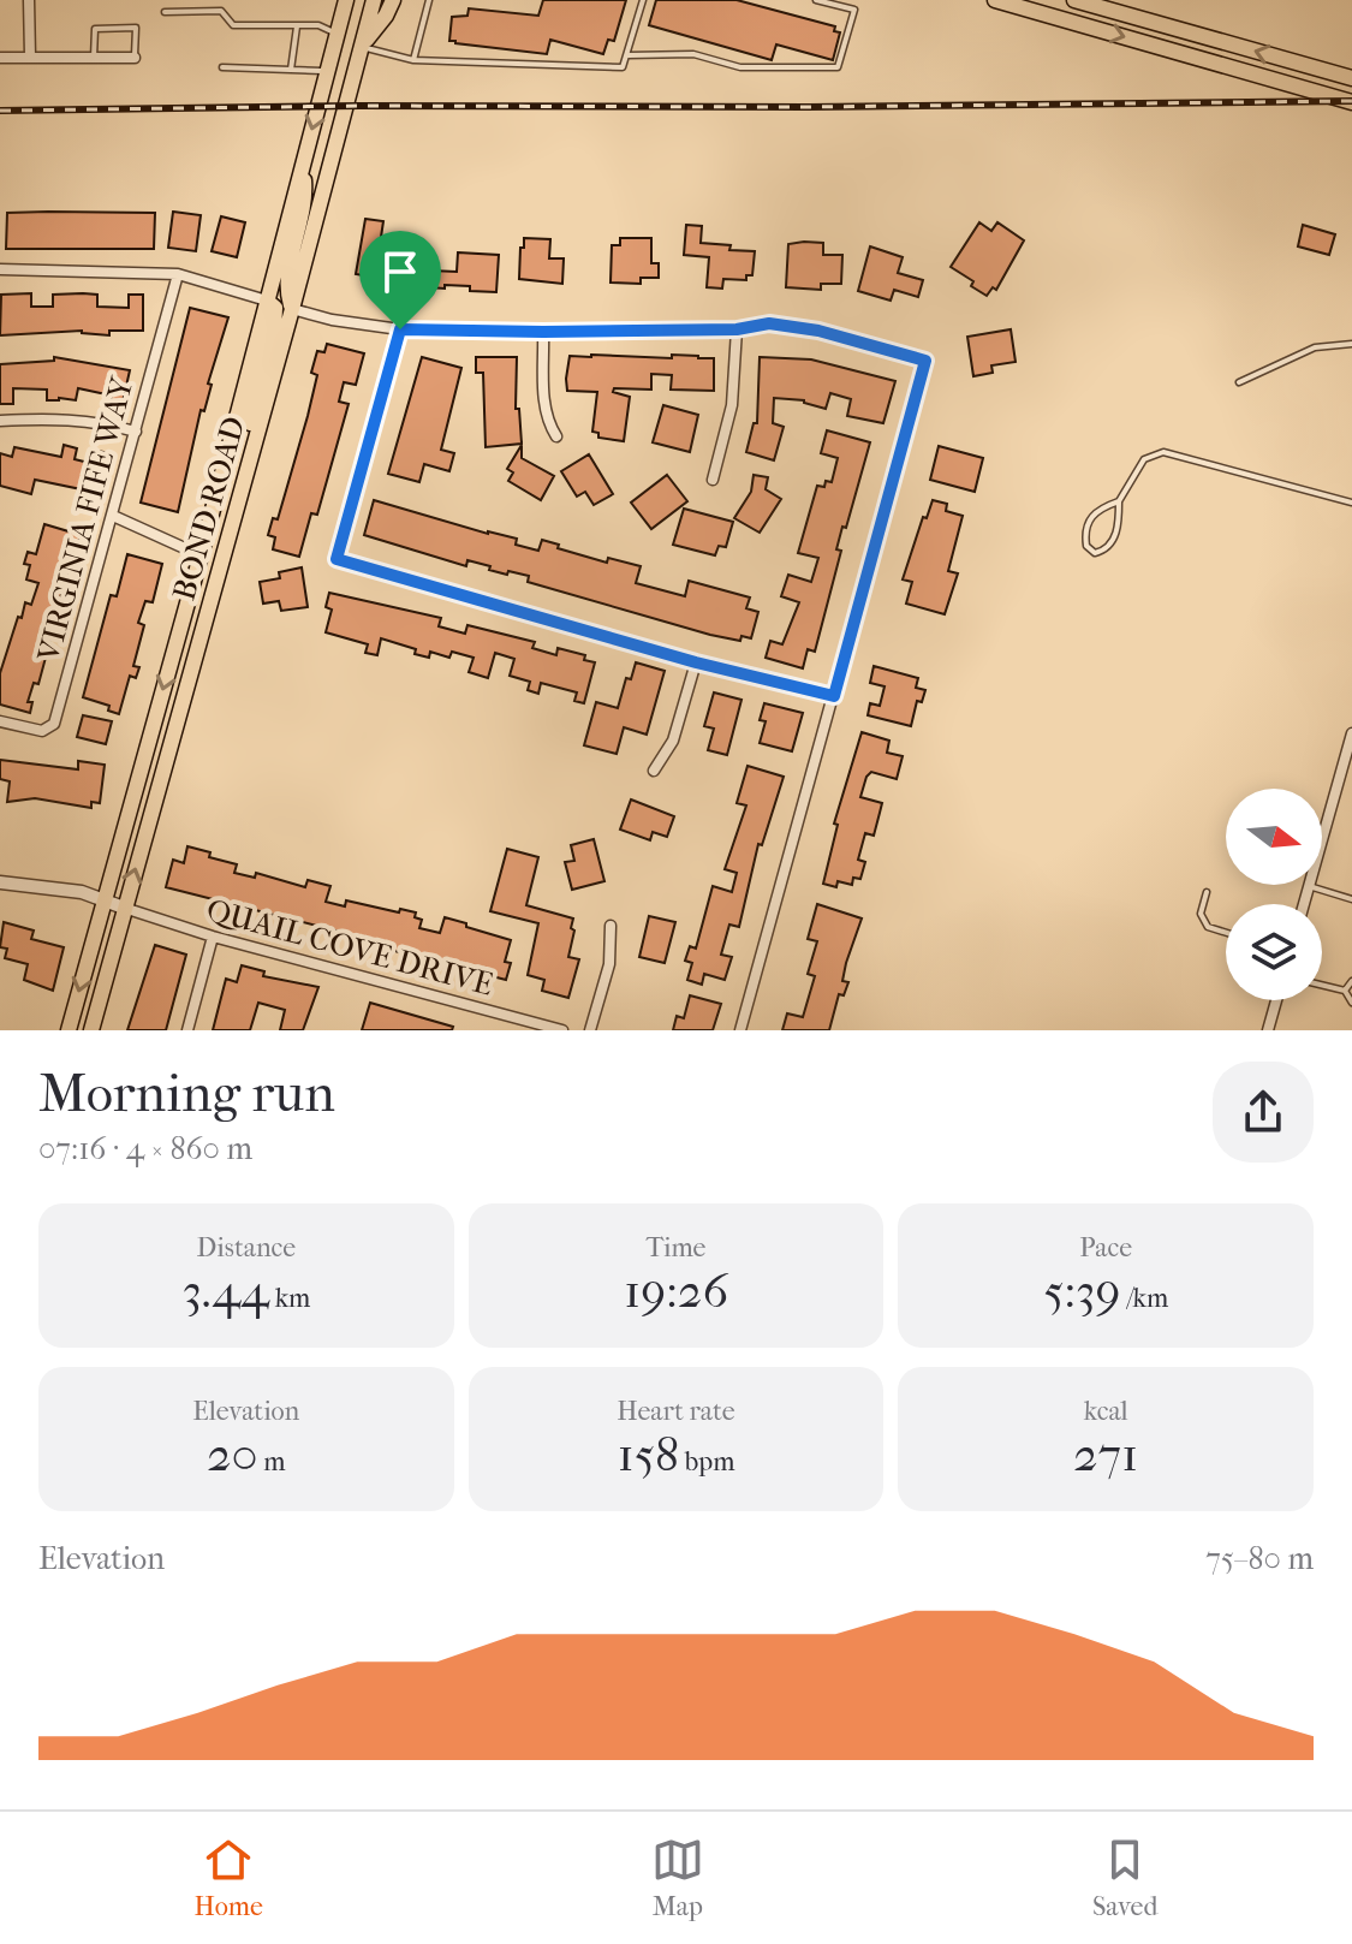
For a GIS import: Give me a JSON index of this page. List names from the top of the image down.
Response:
{
  "streets": {
    "main road": ["BOND ROAD"],
    "street": ["VIRGINIA FIFE WAY", "QUAIL COVE DRIVE"]
  },
  "crossings": [
    ["BOND ROAD", "QUAIL COVE DRIVE"]
  ],
  "north": "right",
  "page": {
    "heading": ["Morning run", "07:16 · 4 × 860 m"],
    "stats": [
      ["Distance", "3.44 km"],
      ["Time", "19:26"],
      ["Pace", "5:39 /km"],
      ["Elevation", "20 m"],
      ["Heart rate", "158 bpm"],
      ["kcal", "271"]
    ],
    "chart": ["Elevation", "75–80 m"],
    "tabs": ["Home", "Map", "Saved"]
  }
}
